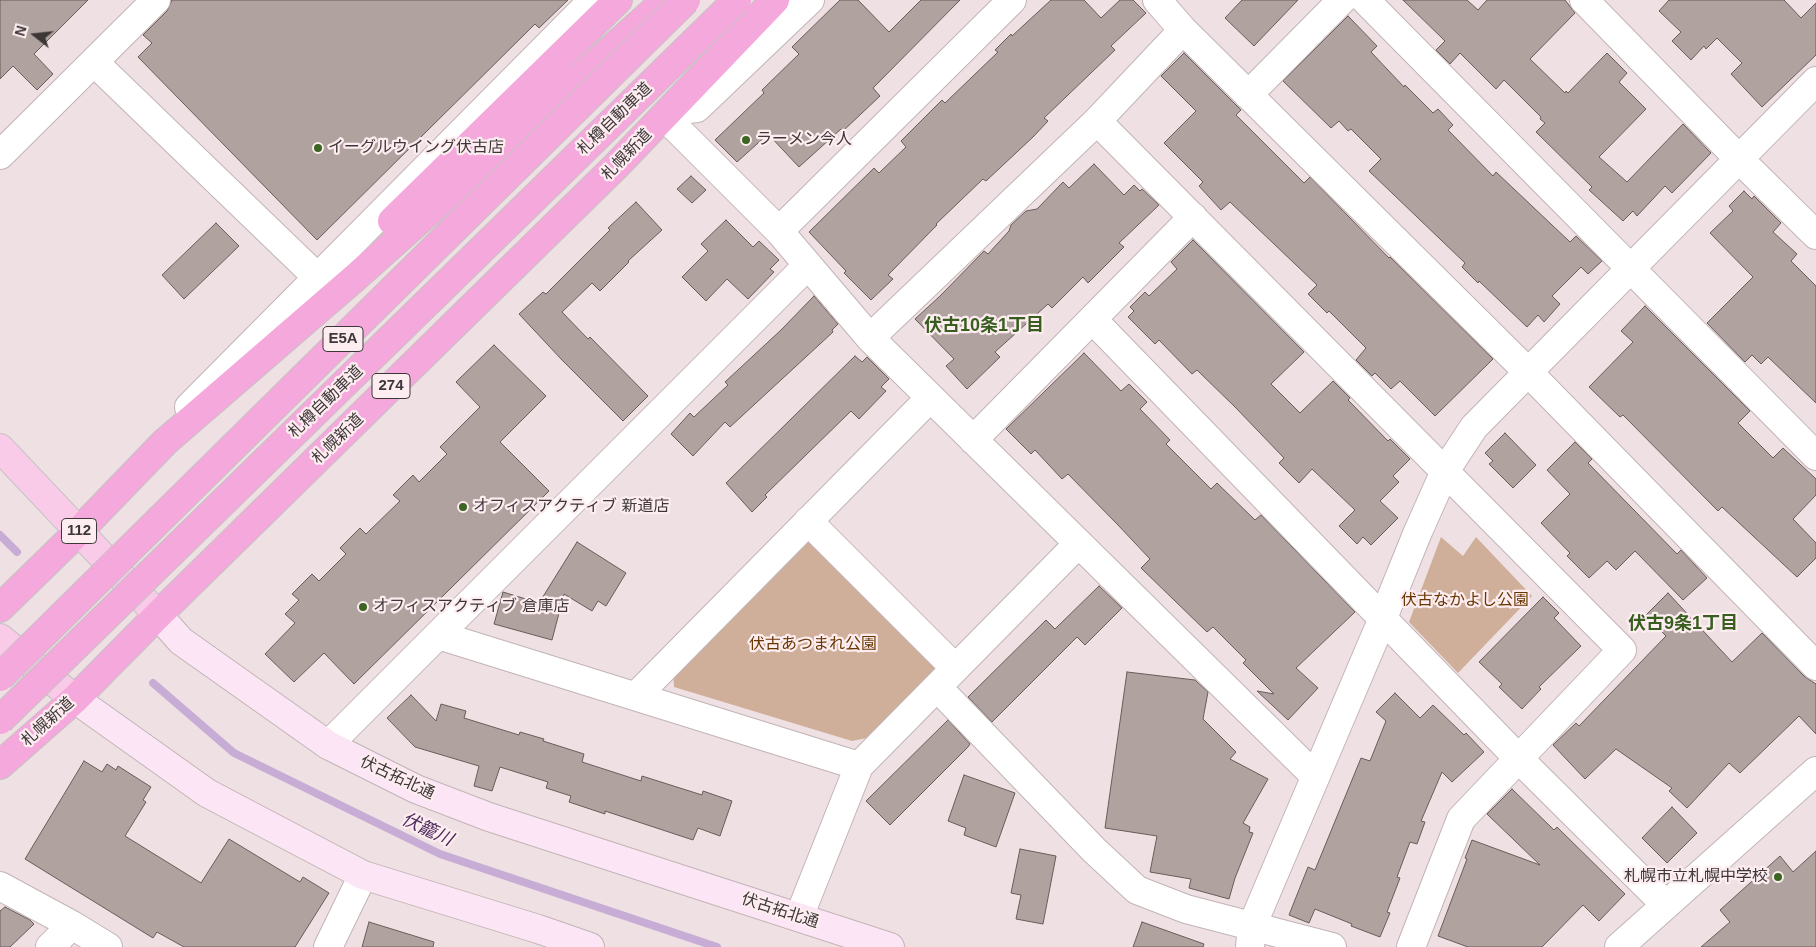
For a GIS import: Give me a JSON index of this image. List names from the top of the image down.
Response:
{
  "streets": {
    "highway": [
      "札樽自動車道",
      "札幌新道",
      "E5A",
      "274"
    ],
    "main road": ["112", "伏古拓北通"]
  },
  "crossings": [
    ["札幌新道", "伏古拓北通"]
  ],
  "districts": ["伏古10条1丁目", "伏古9条1丁目"],
  "water": ["伏籠川"],
  "parks": ["伏古なかよし公園", "伏古あつまれ公園"],
  "places": [
    "ラーメン今人",
    "イーグルウイング伏古店",
    "オフィスアクティブ 新道店",
    "オフィスアクティブ 倉庫店",
    "札幌市立札幌中学校"
  ],
  "north": "left"
}
